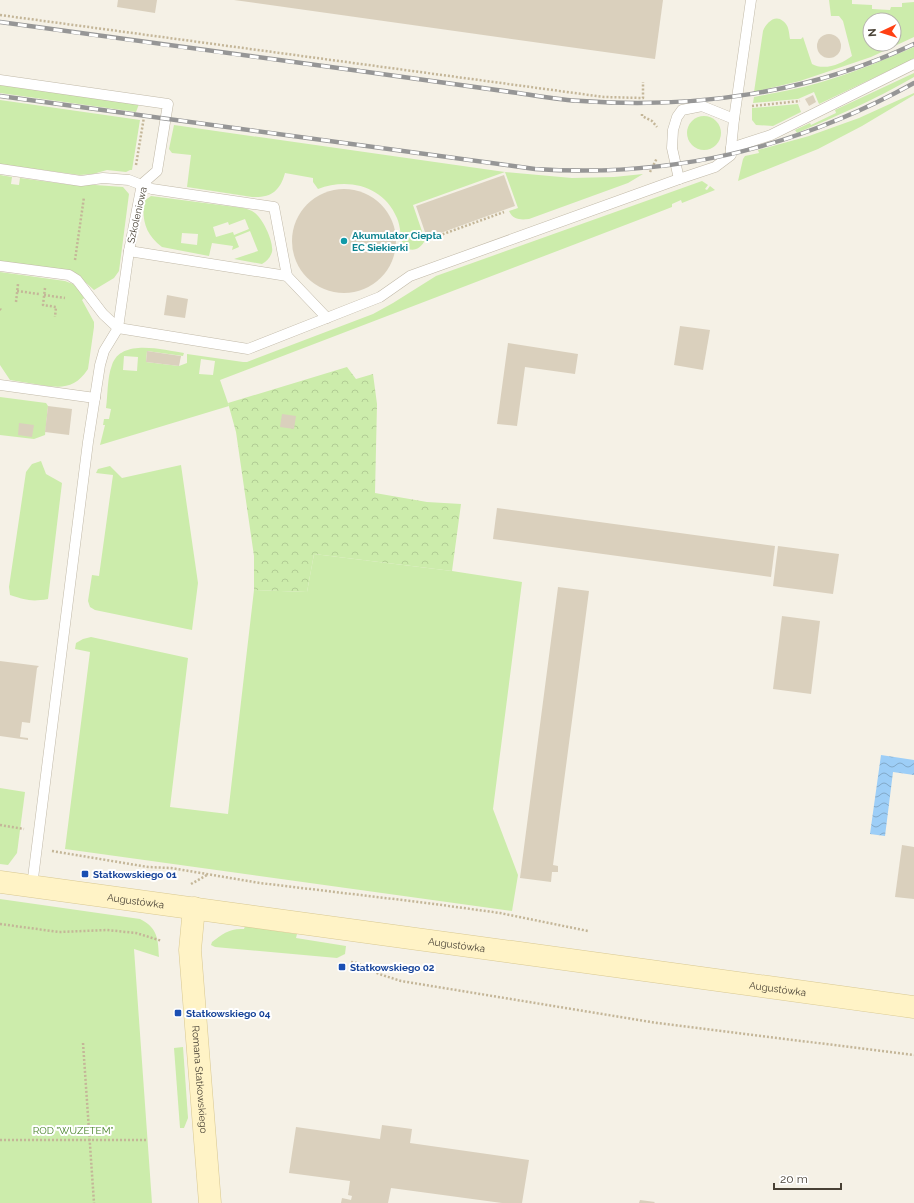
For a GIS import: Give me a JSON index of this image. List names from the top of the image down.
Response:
{
  "streets": {
    "street": ["Augustówka", "Romana Statkowskiego"],
    "lane": ["Szkoleniowa"]
  },
  "crossings": [
    ["Szkoleniowa", "Augustówka"],
    ["Augustówka", "Romana Statkowskiego"]
  ],
  "parks": ["ROD \"WUZETEM\""],
  "places": {
    "other": ["Akumulator Ciepła EC Siekierki"],
    "transit": ["Statkowskiego 01", "Statkowskiego 02", "Statkowskiego 04"]
  },
  "scale_bar": "20 m",
  "north": "left"
}
